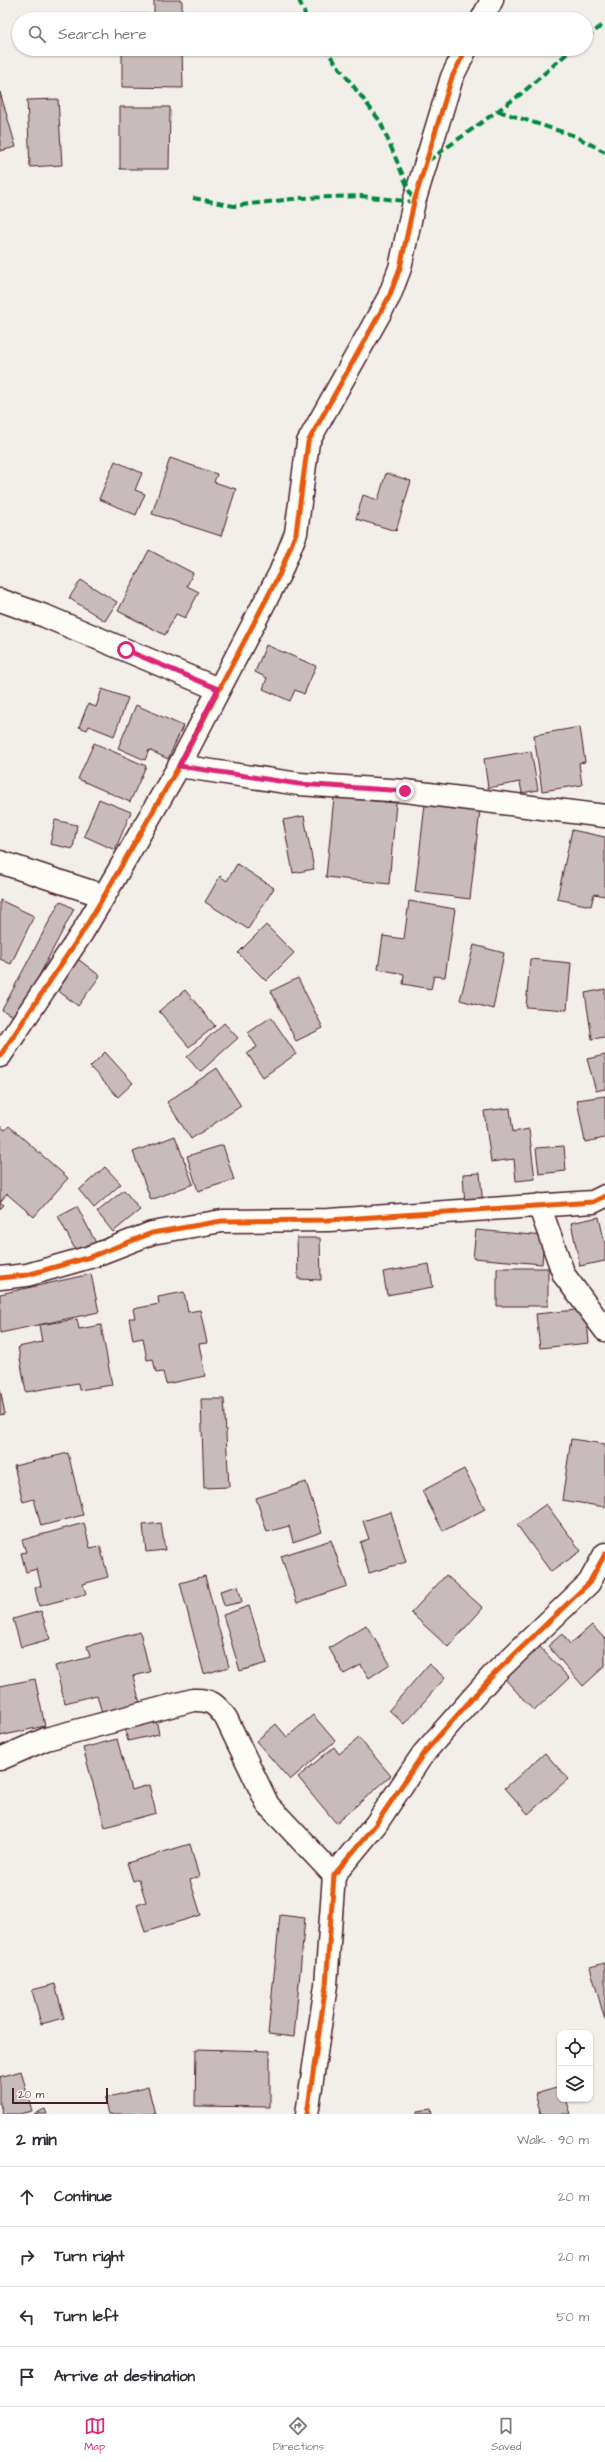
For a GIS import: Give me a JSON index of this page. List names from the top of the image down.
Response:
{
  "scale_bar": "20 m",
  "page": {
    "search": "Search here",
    "scale": "20 m",
    "heading": ["2 min", "Walk · 90 m"],
    "list": [
      ["Continue", "20 m"],
      ["Turn right", "20 m"],
      ["Turn left", "50 m"],
      "Arrive at destination"
    ],
    "nav": ["Map", "Directions", "Saved"]
  }
}
